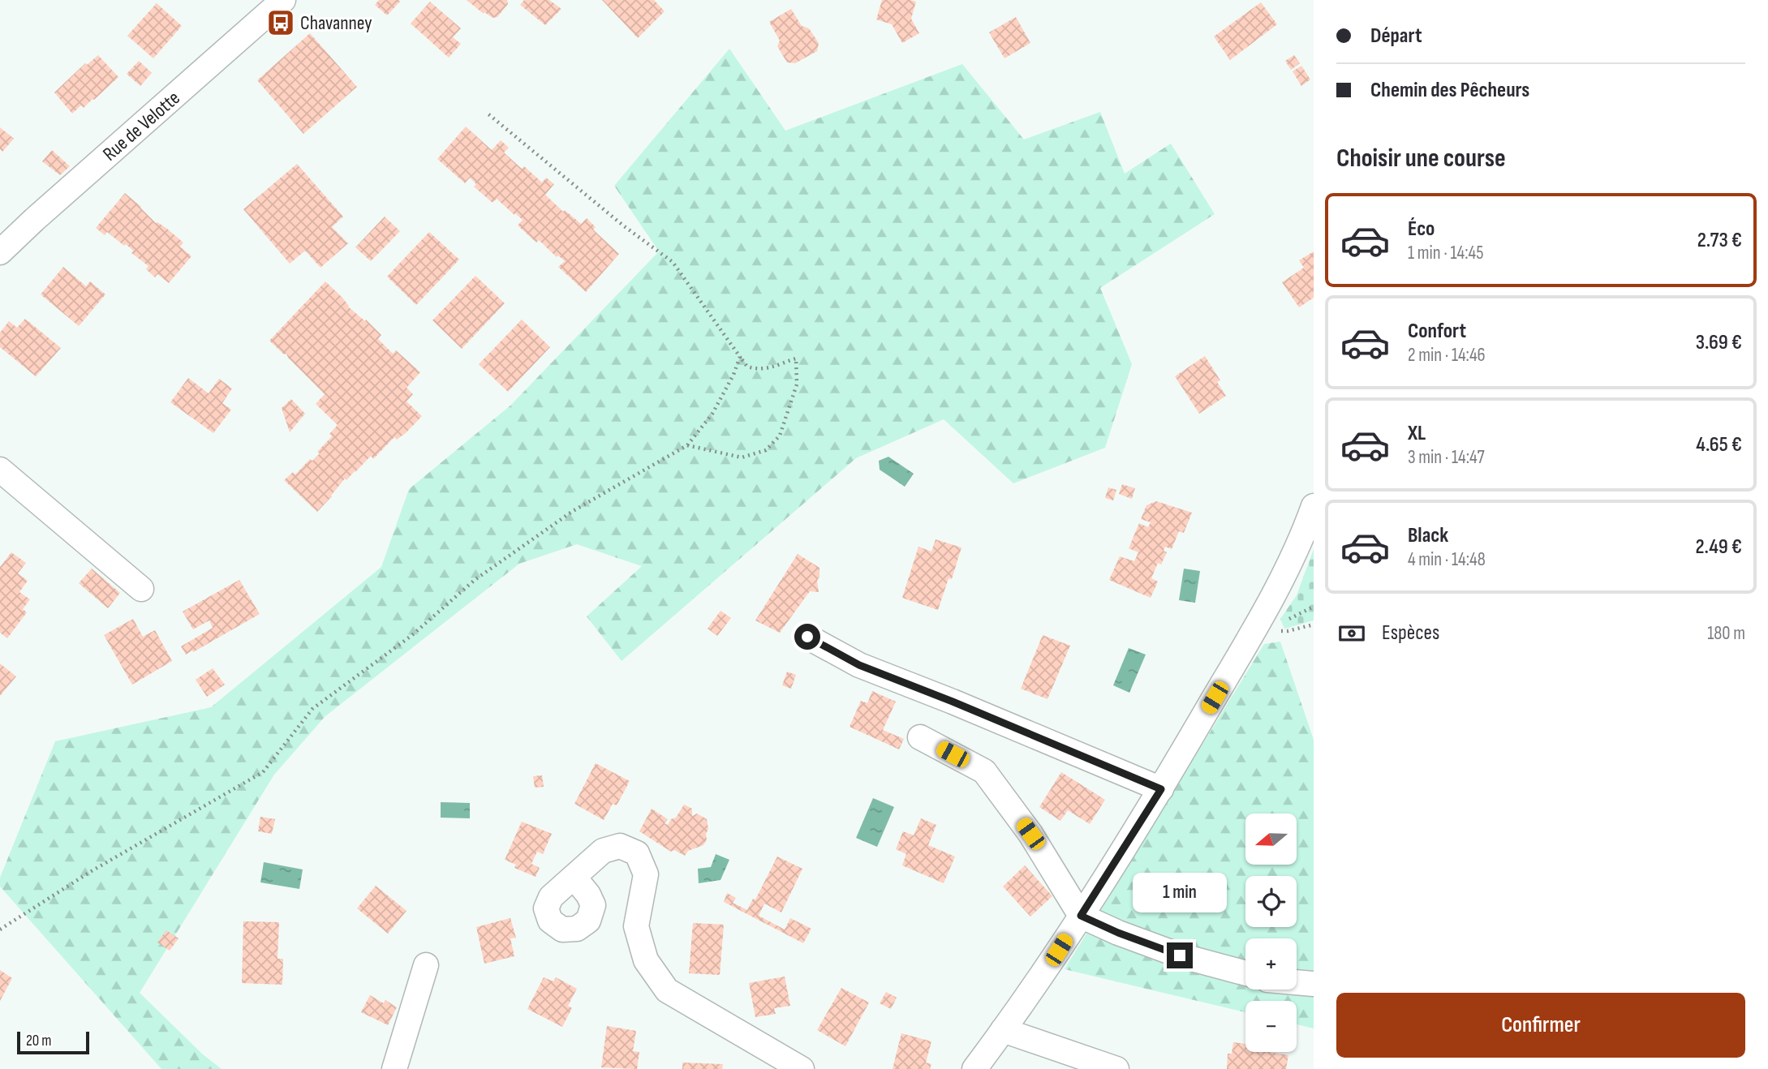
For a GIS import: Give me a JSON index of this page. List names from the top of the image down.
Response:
{
  "streets": {
    "street": ["Rue de Velotte"]
  },
  "places": {
    "bus stop": ["Chavanney"]
  },
  "scale_bar": "20 m",
  "north": "left",
  "page": {
    "banner": ["Départ", "Chemin des Pêcheurs"],
    "heading": "Choisir une course",
    "list": [
      {
        "name": "Éco",
        "note": "1 min · 14:45",
        "value": "2.73 €"
      },
      {
        "name": "Confort",
        "note": "2 min · 14:46",
        "value": "3.69 €"
      },
      {
        "name": "XL",
        "note": "3 min · 14:47",
        "value": "4.65 €"
      },
      {
        "name": "Black",
        "note": "4 min · 14:48",
        "value": "2.49 €"
      }
    ],
    "pay": ["Espèces", "180 m"],
    "map_buttons": ["+", "−"],
    "bubble": "1 min",
    "buttons": "Confirmer",
    "scale": "20 m"
  }
}
